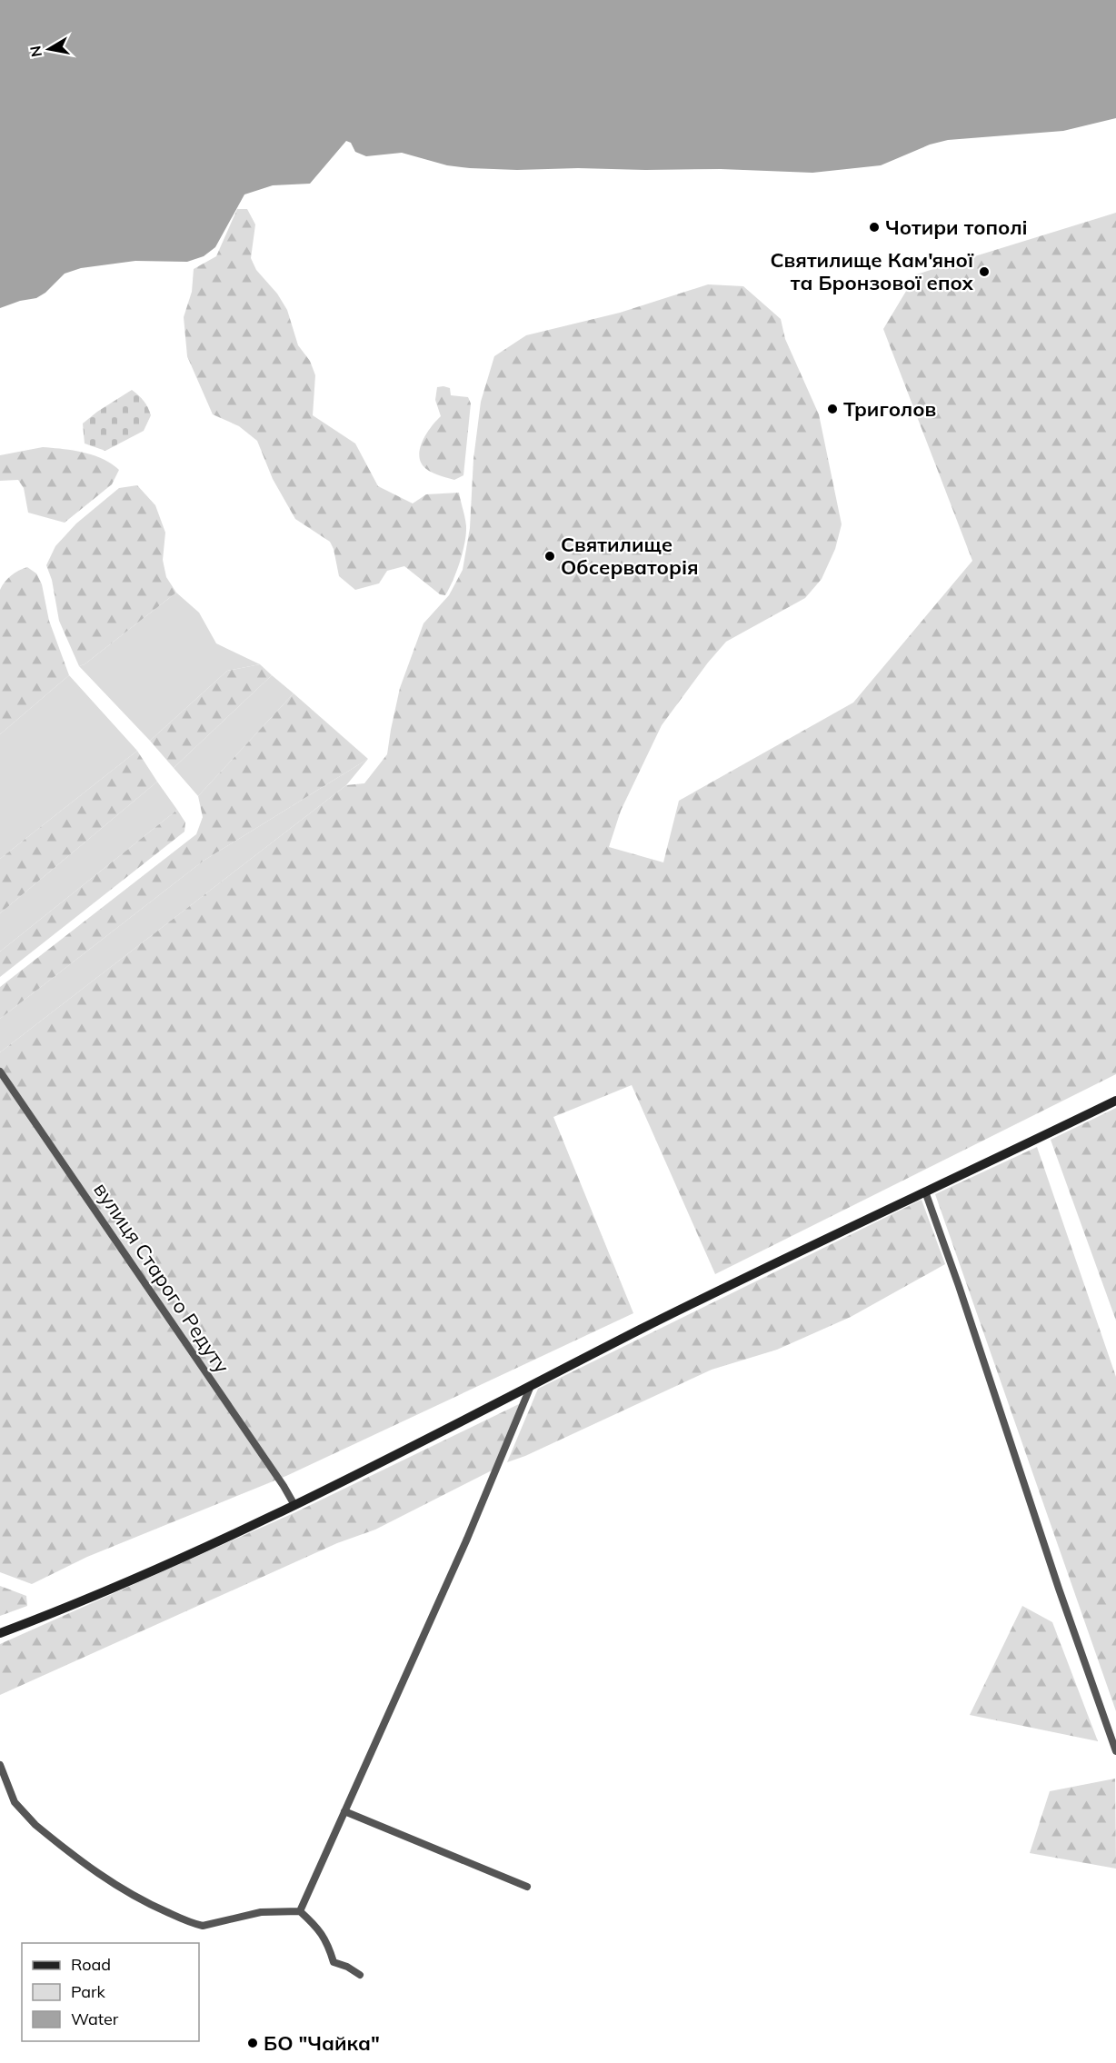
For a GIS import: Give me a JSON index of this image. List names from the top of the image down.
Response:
{
  "streets": {
    "street": ["вулиця Старого Редуту"]
  },
  "places": [
    "Чотири тополі",
    "Святилище Кам'яної та Бронзової епох",
    "Триголов",
    "Святилище Обсерваторія",
    "БО \"Чайка\""
  ],
  "legend": ["Road", "Park", "Water"],
  "north": "left"
}
